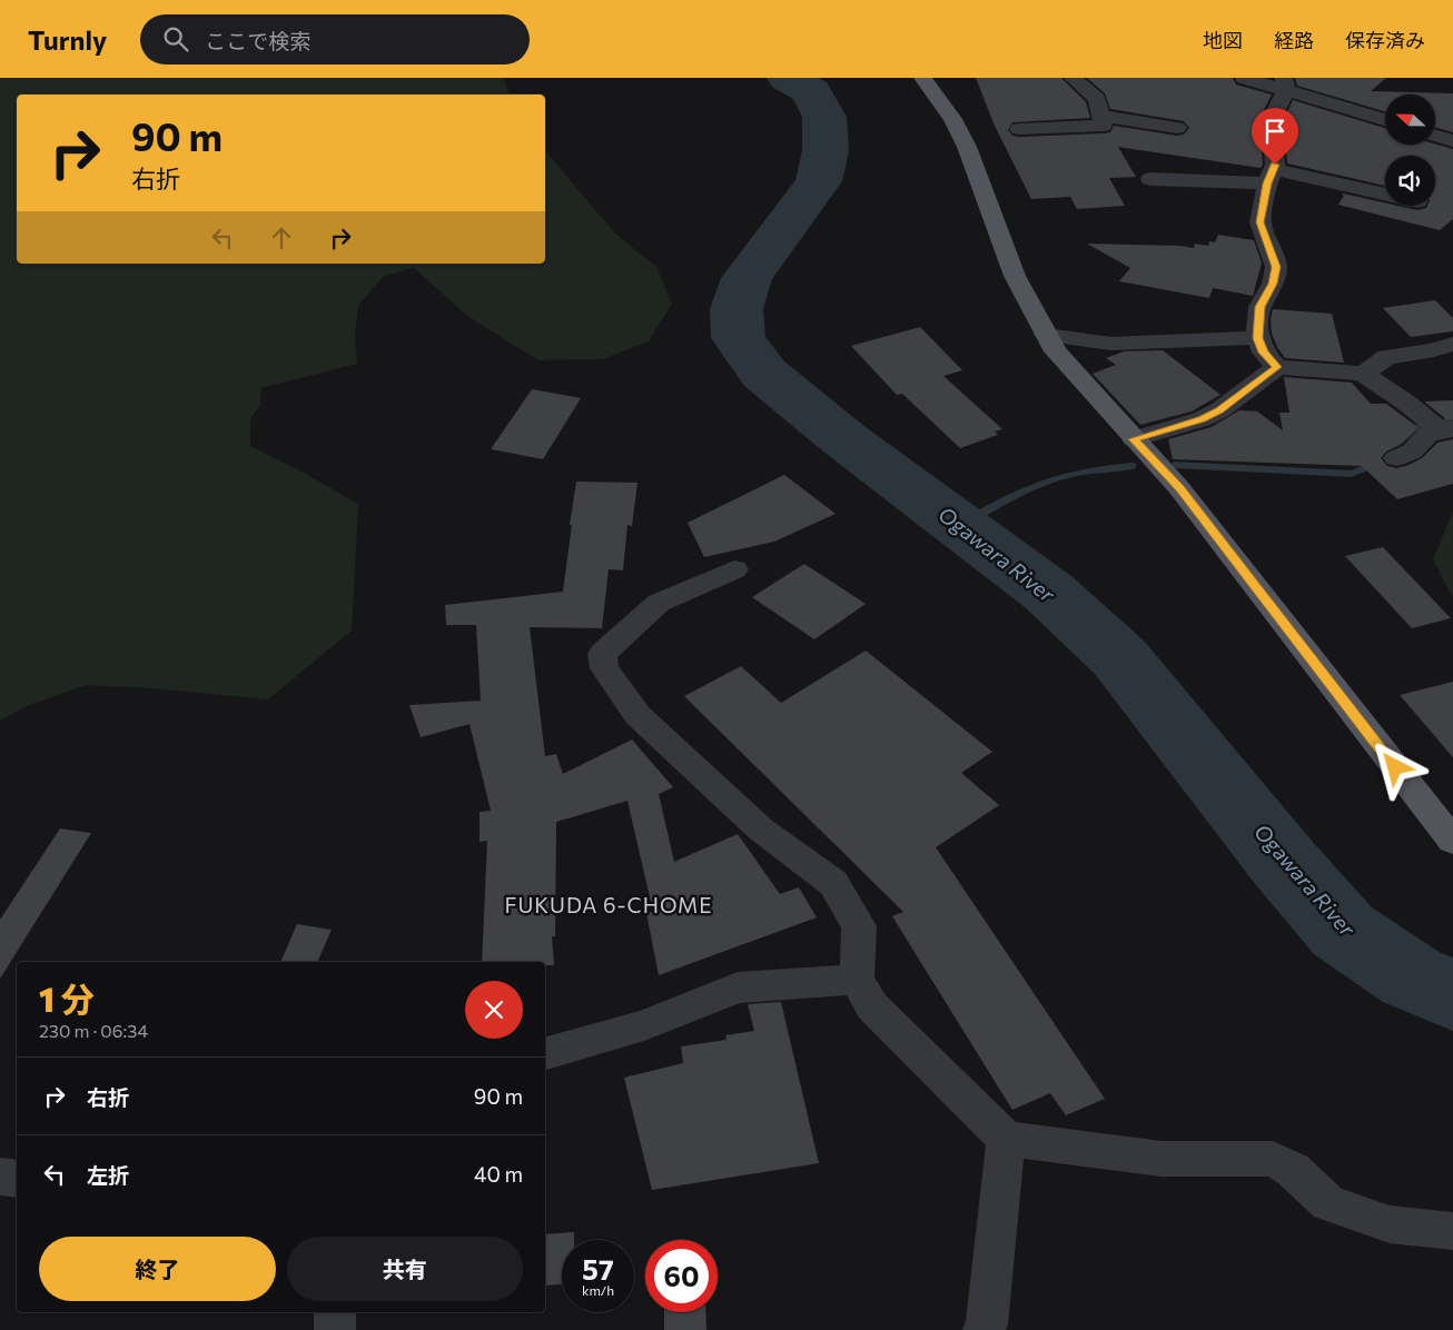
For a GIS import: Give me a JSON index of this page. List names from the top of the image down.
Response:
{
  "districts": ["FUKUDA 6-CHOME"],
  "water": ["Ogawara River"],
  "north": "left",
  "page": {
    "header": "Turnly",
    "search": "ここで検索",
    "nav": ["地図", "経路", "保存済み"],
    "turn": ["90 m", "右折"],
    "heading": ["1 分", "230 m · 06:34"],
    "list": [
      {
        "name": "右折",
        "value": "90 m"
      },
      {
        "name": "左折",
        "value": "40 m"
      }
    ],
    "buttons": ["終了", "共有"],
    "speed": "57 km/h",
    "limit": "60"
  }
}
